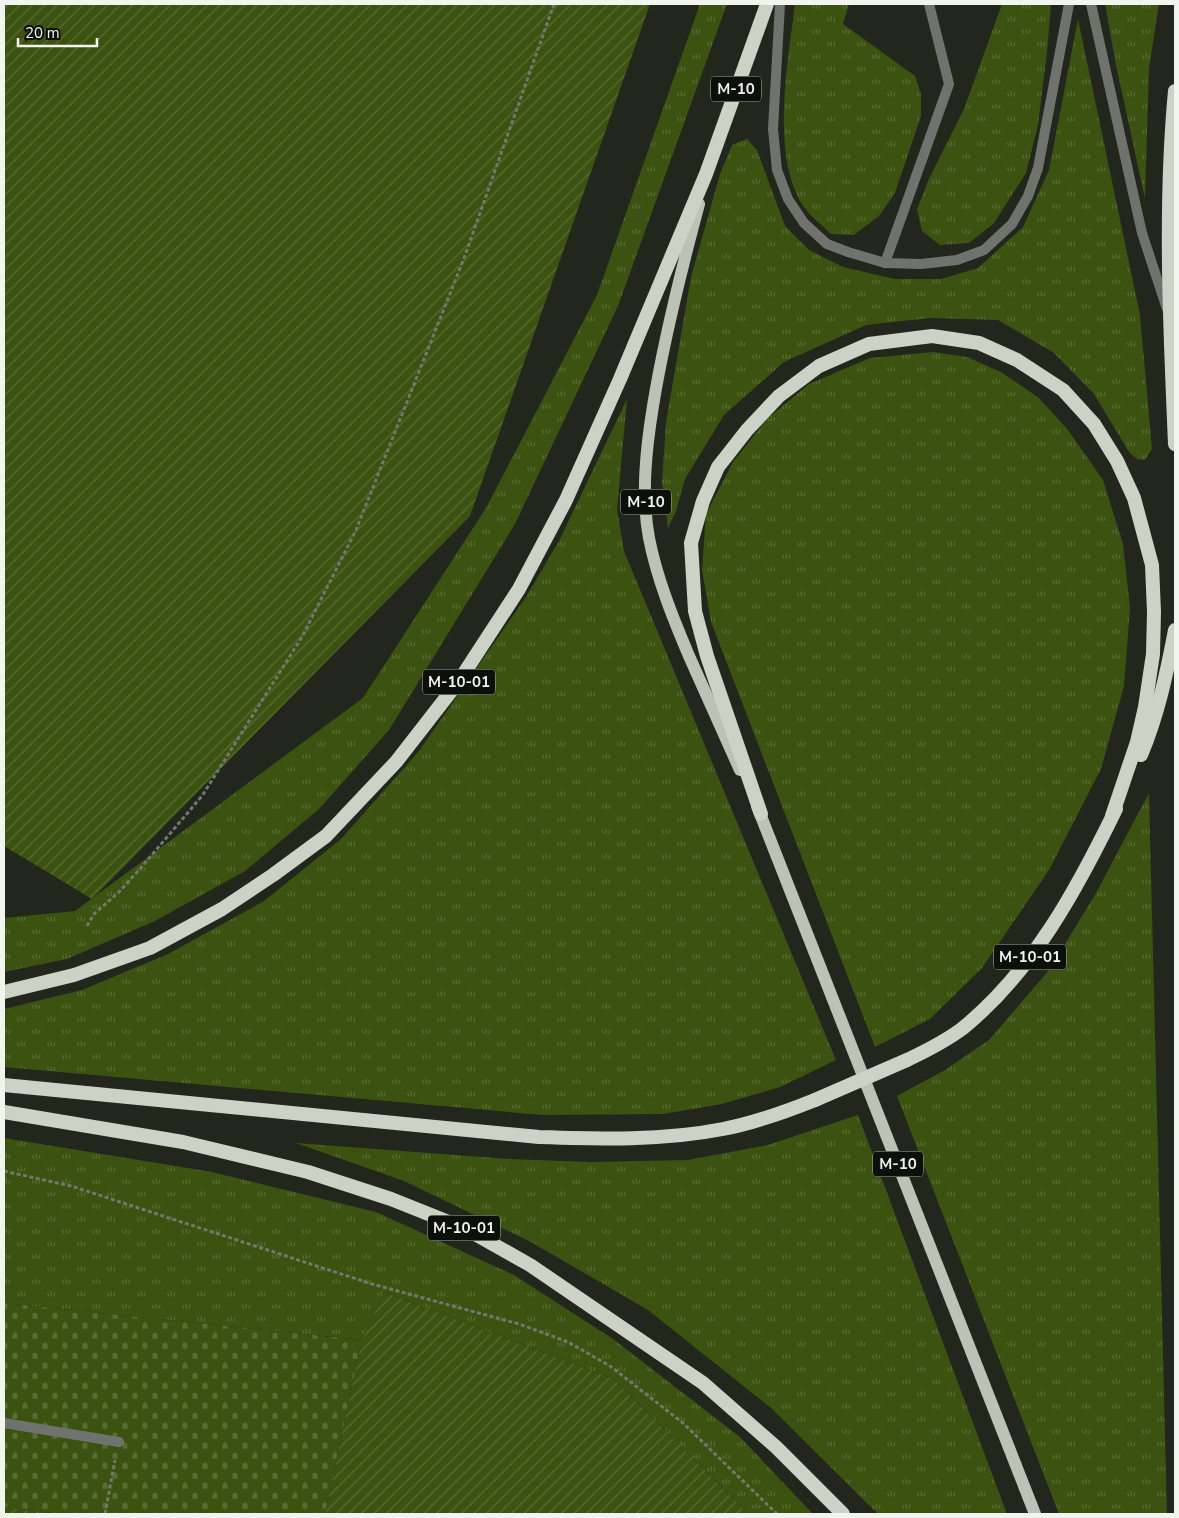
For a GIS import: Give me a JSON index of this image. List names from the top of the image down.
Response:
{
  "streets": {
    "highway": ["М-10", "М-10-01"]
  },
  "crossings": [
    ["М-10", "М-10-01"]
  ],
  "scale_bar": "20 m"
}
